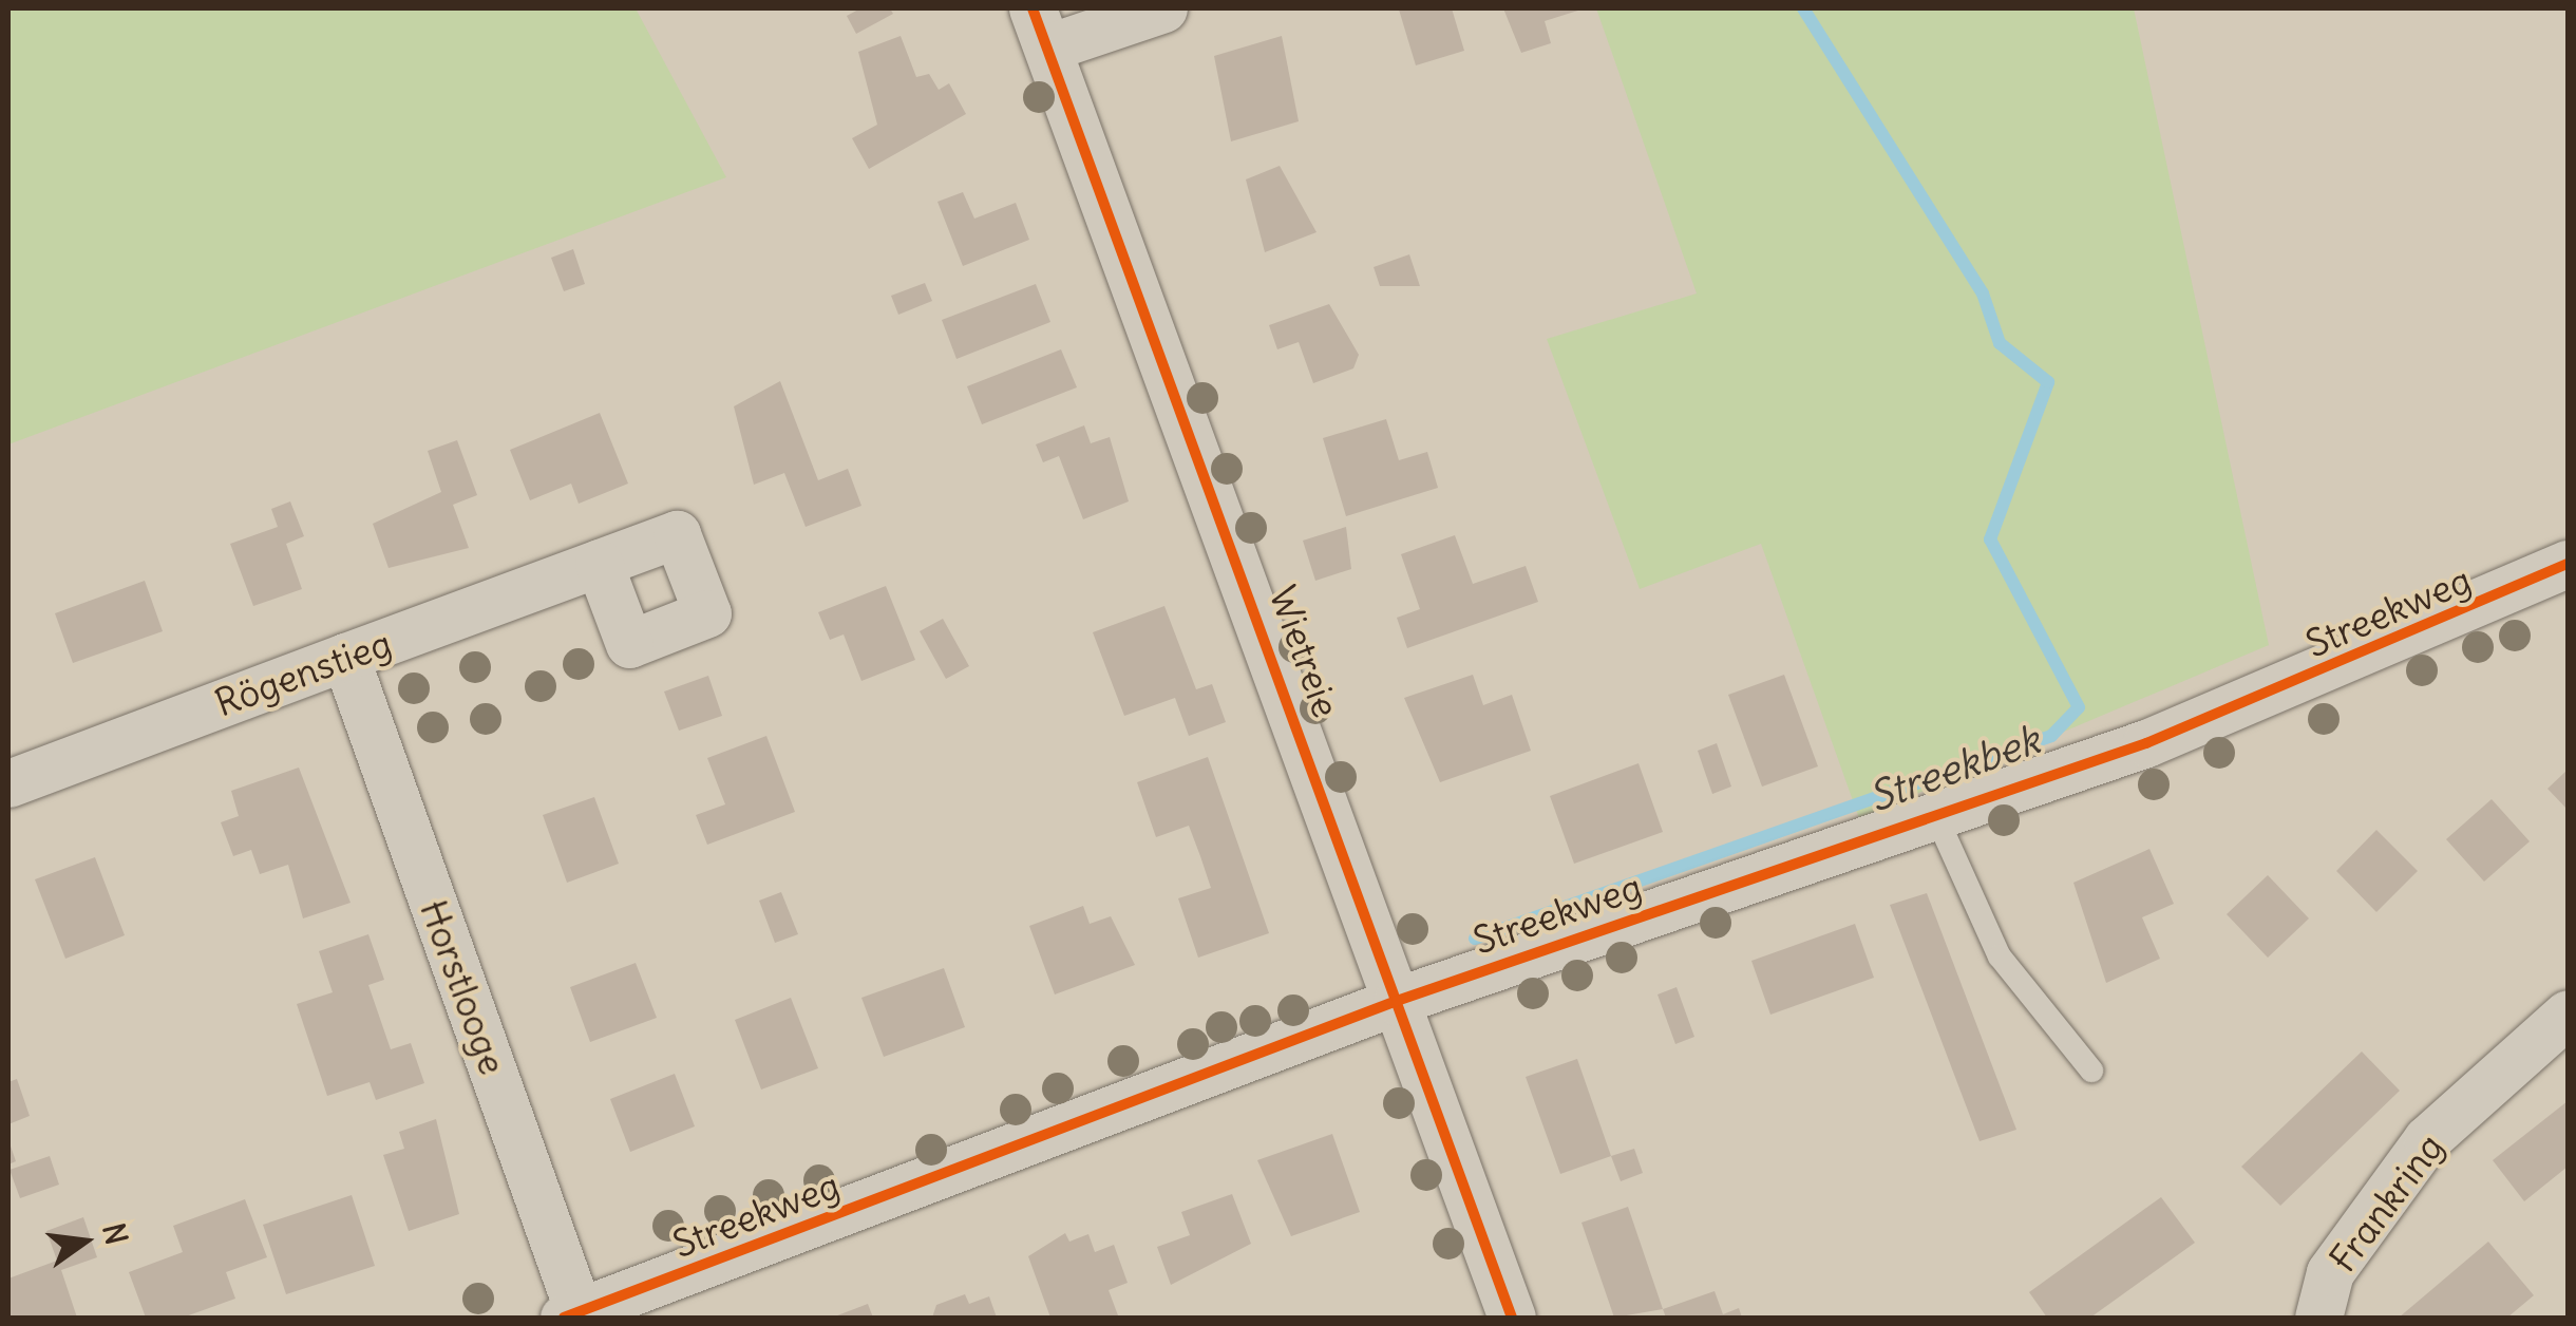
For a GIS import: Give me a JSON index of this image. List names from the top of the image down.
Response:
{
  "streets": {
    "street": [
      "Streekweg",
      "Wietreie",
      "Rögenstieg",
      "Horstlooge",
      "Frankring"
    ]
  },
  "crossings": [
    ["Streekweg", "Wietreie"],
    ["Streekweg", "Horstlooge"],
    ["Rögenstieg", "Horstlooge"]
  ],
  "water": ["Streekbek"],
  "north": "right"
}
